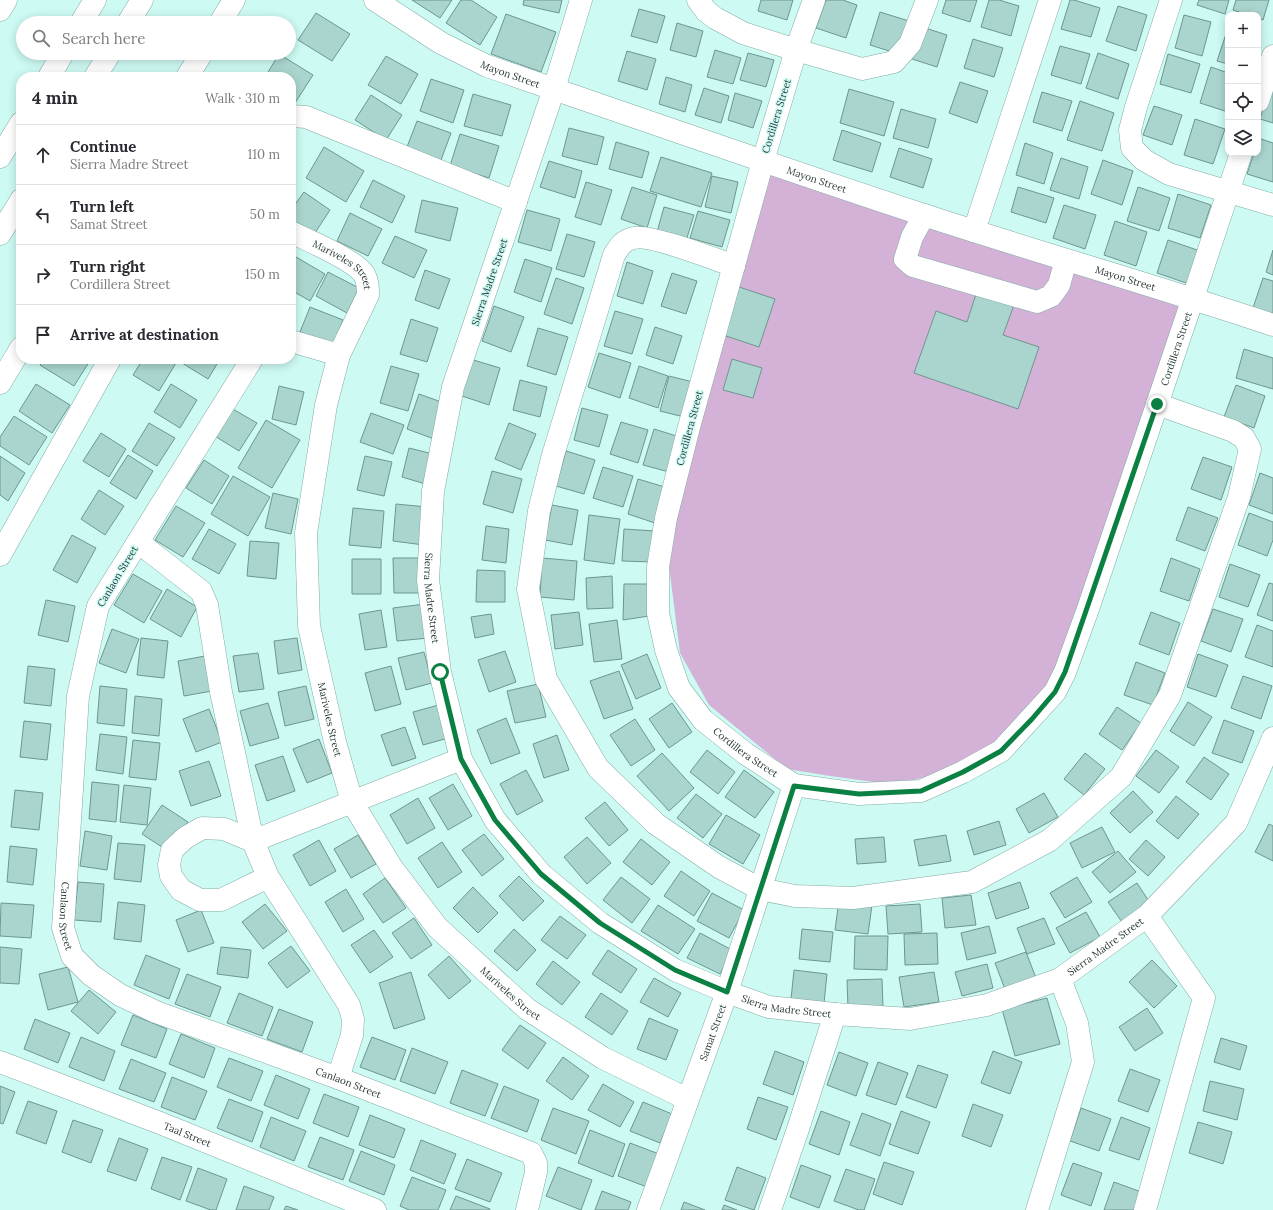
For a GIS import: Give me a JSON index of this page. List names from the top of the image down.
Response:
{
  "streets": {
    "main road": [
      "Mayon Street",
      "Cordillera Street",
      "Mariveles Street",
      "Sierra Madre Street",
      "Canlaon Street",
      "Samat Street",
      "Taal Street"
    ]
  },
  "crossings": [
    ["Mayon Street", "Cordillera Street"],
    ["Mayon Street", "Sierra Madre Street"],
    ["Cordillera Street", "Samat Street"],
    ["Mariveles Street", "Samat Street"],
    ["Sierra Madre Street", "Samat Street"]
  ],
  "page": {
    "map_buttons": ["+", "−"],
    "search": "Search here",
    "heading": ["4 min", "Walk · 310 m"],
    "list": [
      ["Continue", "Sierra Madre Street", "110 m"],
      ["Turn left", "Samat Street", "50 m"],
      ["Turn right", "Cordillera Street", "150 m"],
      "Arrive at destination"
    ]
  }
}
